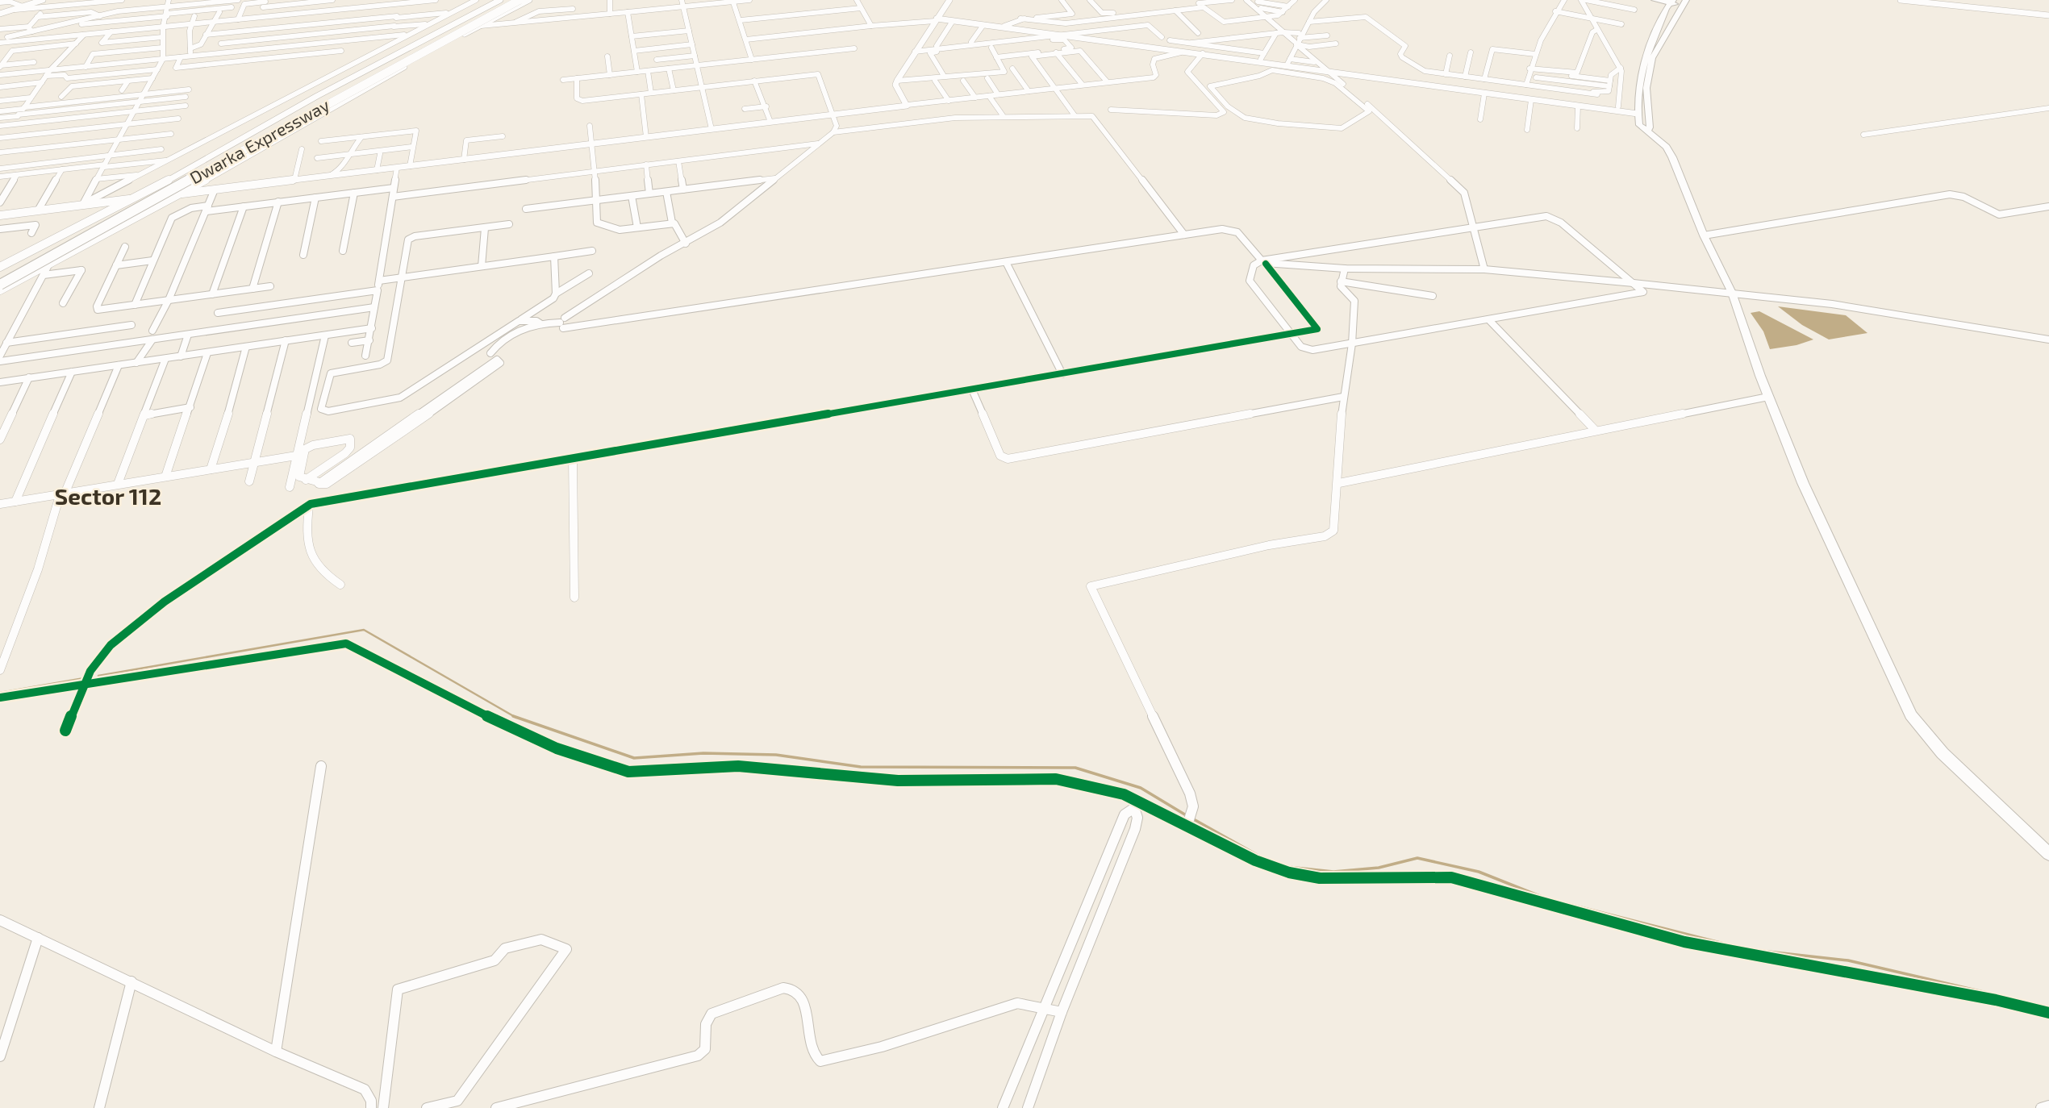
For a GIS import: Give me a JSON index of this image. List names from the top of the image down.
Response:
{
  "streets": {
    "highway": ["Dwarka Expressway"]
  },
  "districts": ["Sector 112"]
}
